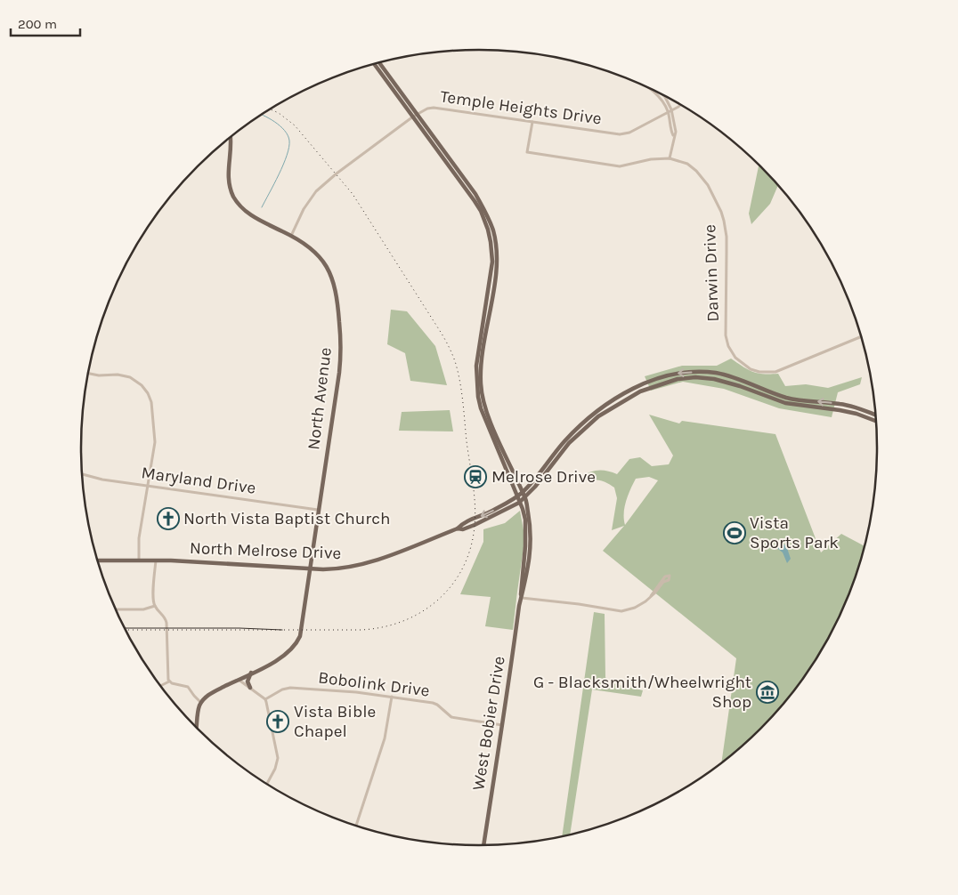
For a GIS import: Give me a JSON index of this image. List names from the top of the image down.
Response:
{
  "streets": {
    "main road": ["North Avenue", "North Melrose Drive", "West Bobier Drive"],
    "street": [
      "Temple Heights Drive",
      "Darwin Drive",
      "Maryland Drive",
      "Bobolink Drive"
    ]
  },
  "crossings": [
    ["Temple Heights Drive", "Darwin Drive"],
    ["Temple Heights Drive", "North Avenue"],
    ["North Avenue", "Maryland Drive"],
    ["North Avenue", "North Melrose Drive"],
    ["Bobolink Drive", "West Bobier Drive"]
  ],
  "places": {
    "station": ["Melrose Drive"],
    "church": ["North Vista Baptist Church", "Vista Bible Chapel"],
    "sports": ["Vista Sports Park"],
    "museum": ["G - Blacksmith/Wheelwright Shop"]
  },
  "scale_bar": "200 m"
}
